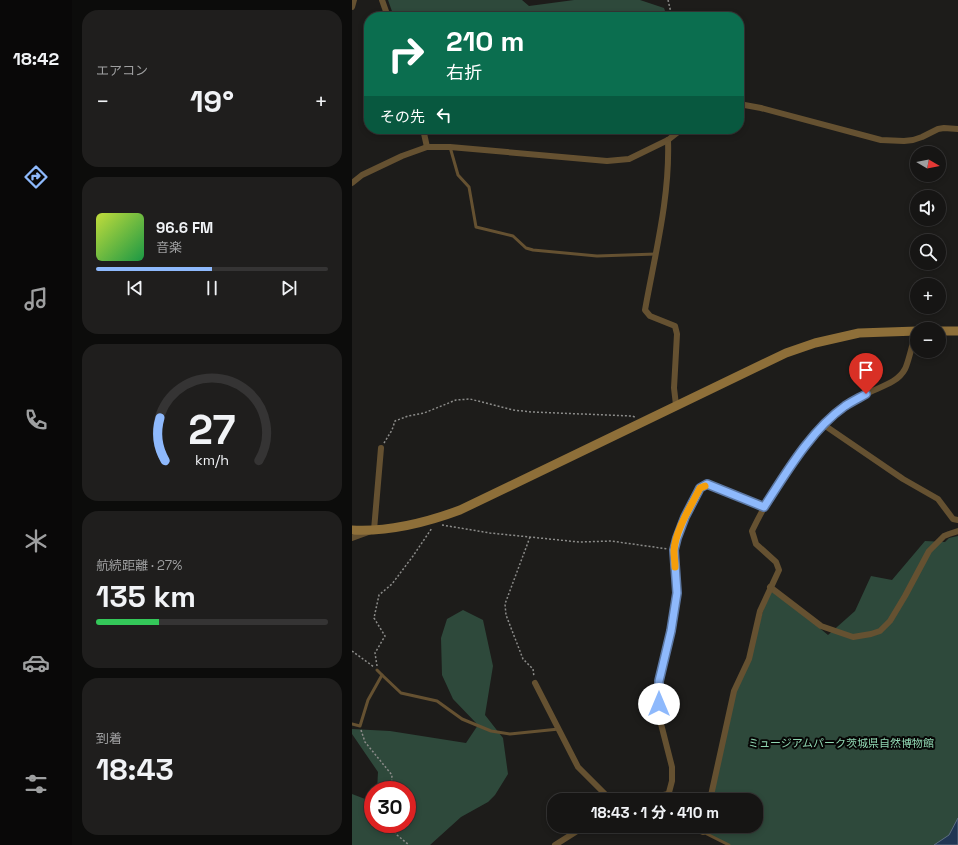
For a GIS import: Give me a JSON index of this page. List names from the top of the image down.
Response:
{
  "parks": ["ミュージアムパーク茨城県自然博物館"],
  "north": "right",
  "page": {
    "tabs": "18:42",
    "tile": [
      "エアコン",
      ["航続距離 · 27%", "135 km"],
      ["到着", "18:43"]
    ],
    "turn": ["210 m", "右折"],
    "heat": ["−", "19°", "+"],
    "then": "その先",
    "map_buttons": ["+", "−"],
    "song": ["96.6 FM", "音楽"],
    "limit": "30",
    "trip": "18:43 · 1 分 · 410 m",
    "gauge": ["27", "km/h"]
  }
}
